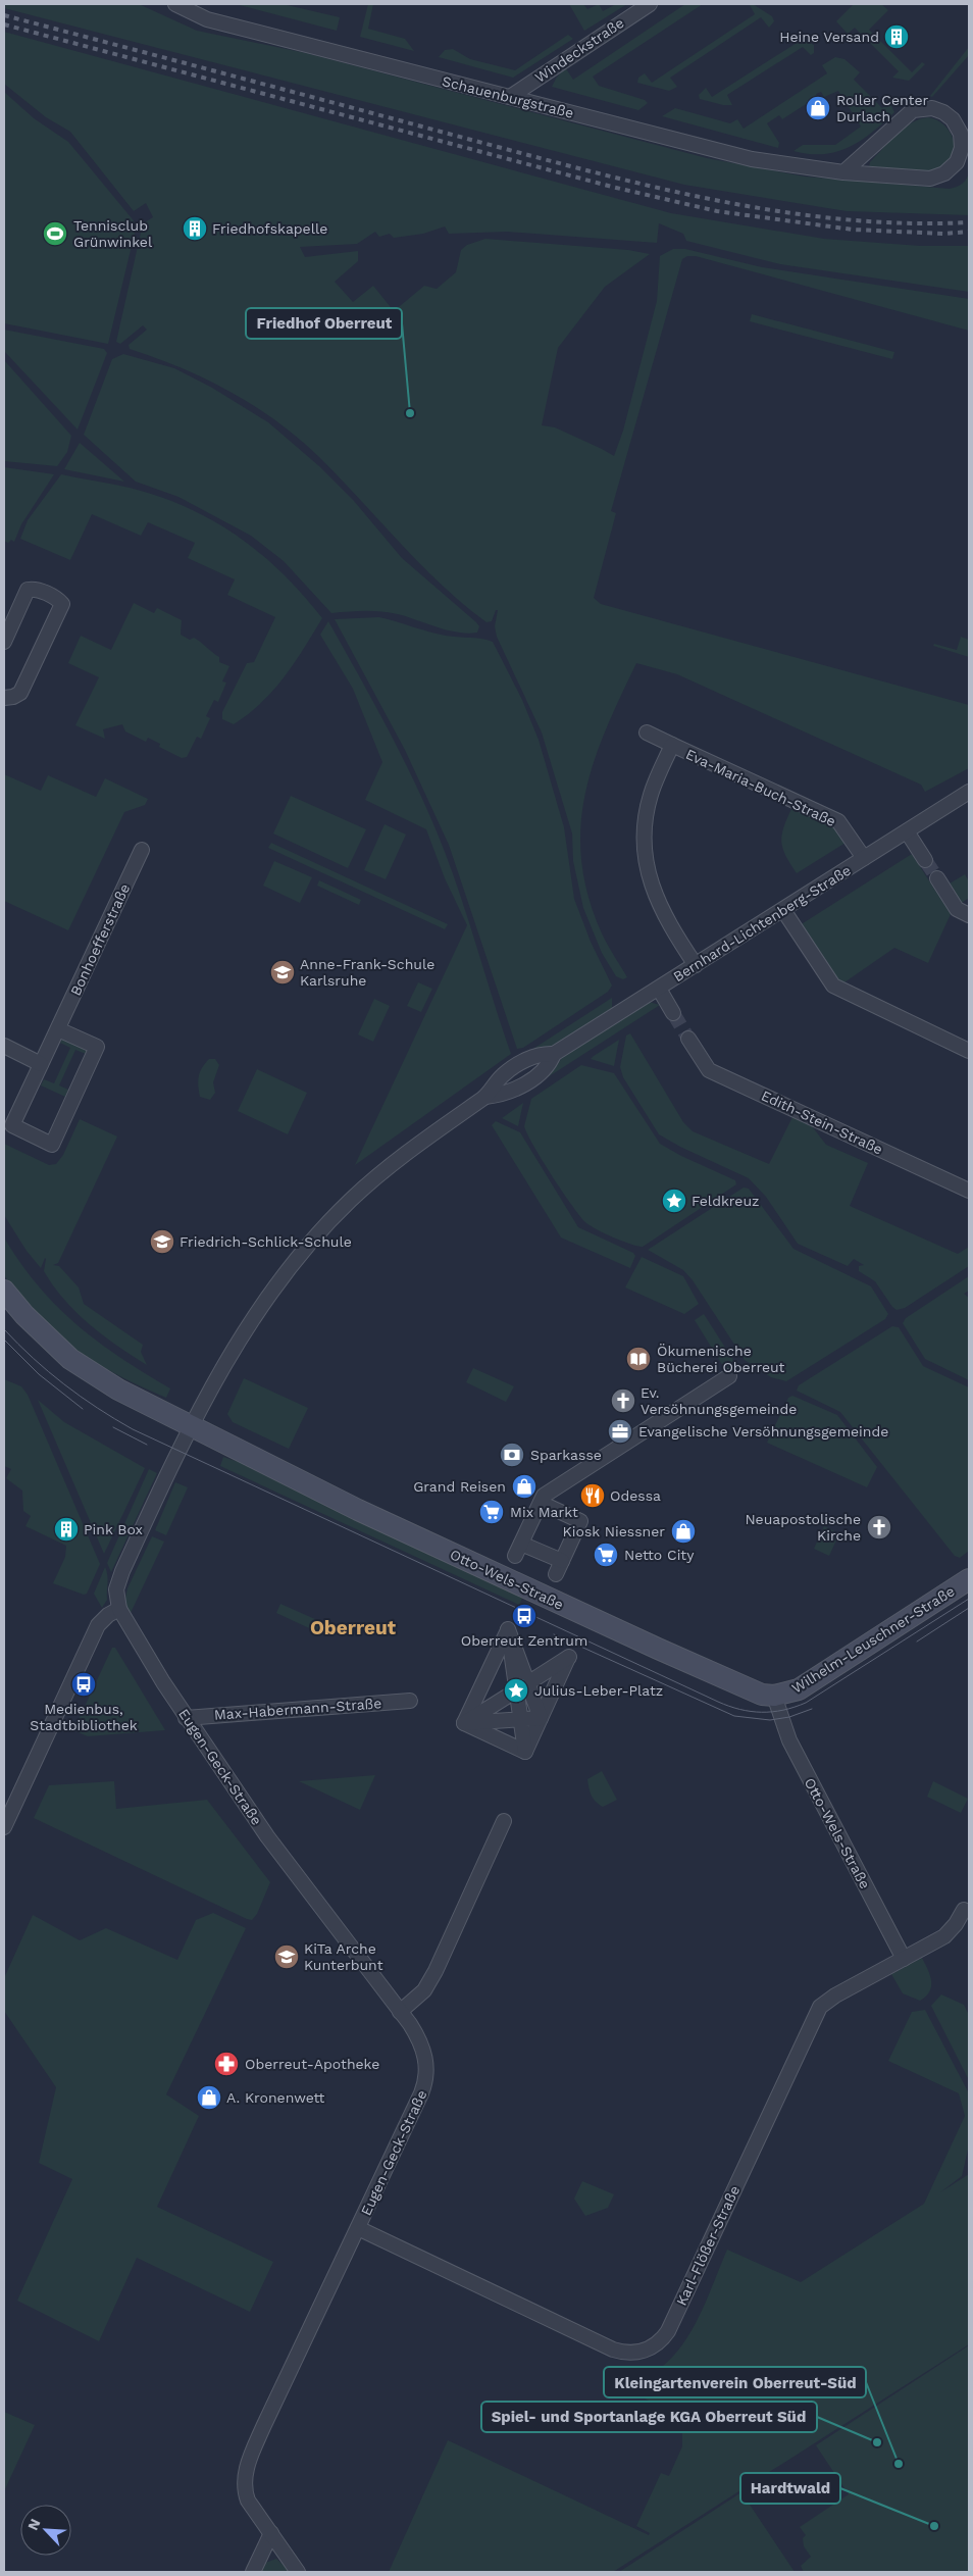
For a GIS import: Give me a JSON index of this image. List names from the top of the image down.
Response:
{
  "streets": {
    "street": [
      "Windeckstraße",
      "Schauenburgstraße",
      "Eva-Maria-Buch-Straße",
      "Bernhard-Lichtenberg-Straße",
      "Bonhoefferstraße",
      "Edith-Stein-Straße",
      "Otto-Wels-Straße",
      "Wilhelm-Leuschner-Straße",
      "Max-Habermann-Straße",
      "Eugen-Geck-Straße",
      "Karl-Flößer-Straße"
    ]
  },
  "crossings": [
    ["Windeckstraße", "Schauenburgstraße"],
    ["Eva-Maria-Buch-Straße", "Bernhard-Lichtenberg-Straße"],
    ["Bernhard-Lichtenberg-Straße", "Otto-Wels-Straße"],
    ["Bernhard-Lichtenberg-Straße", "Eugen-Geck-Straße"],
    ["Otto-Wels-Straße", "Wilhelm-Leuschner-Straße"],
    ["Otto-Wels-Straße", "Karl-Flößer-Straße"],
    ["Max-Habermann-Straße", "Eugen-Geck-Straße"],
    ["Eugen-Geck-Straße", "Karl-Flößer-Straße"]
  ],
  "districts": ["Oberreut"],
  "places": {
    "building": ["Heine Versand", "Friedhofskapelle", "Pink Box"],
    "shop": [
      "Roller Center Durlach",
      "Grand Reisen",
      "Kiosk Niessner",
      "A. Kronenwett"
    ],
    "sports": ["Tennisclub Grünwinkel"],
    "other": [
      "Friedhof Oberreut",
      "Spiel- und Sportanlage KGA Oberreut Süd",
      "Kleingartenverein Oberreut-Süd",
      "Hardtwald"
    ],
    "school or university": ["Anne-Frank-Schule Karlsruhe", "Friedrich-Schlick-Schule", "KiTa Arche Kunterbunt"],
    "place": ["Feldkreuz", "Julius-Leber-Platz"],
    "library": ["Ökumenische Bücherei Oberreut"],
    "church": ["Ev. Versöhnungsgemeinde", "Neuapostolische Kirche"],
    "office": ["Evangelische Versöhnungsgemeinde"],
    "bank": ["Sparkasse"],
    "restaurant": ["Odessa"],
    "supermarket": ["Mix Markt", "Netto City"],
    "bus stop": ["Oberreut Zentrum", "Medienbus, Stadtbibliothek"],
    "pharmacy": ["Oberreut-Apotheke"]
  },
  "north": "top left"
}
